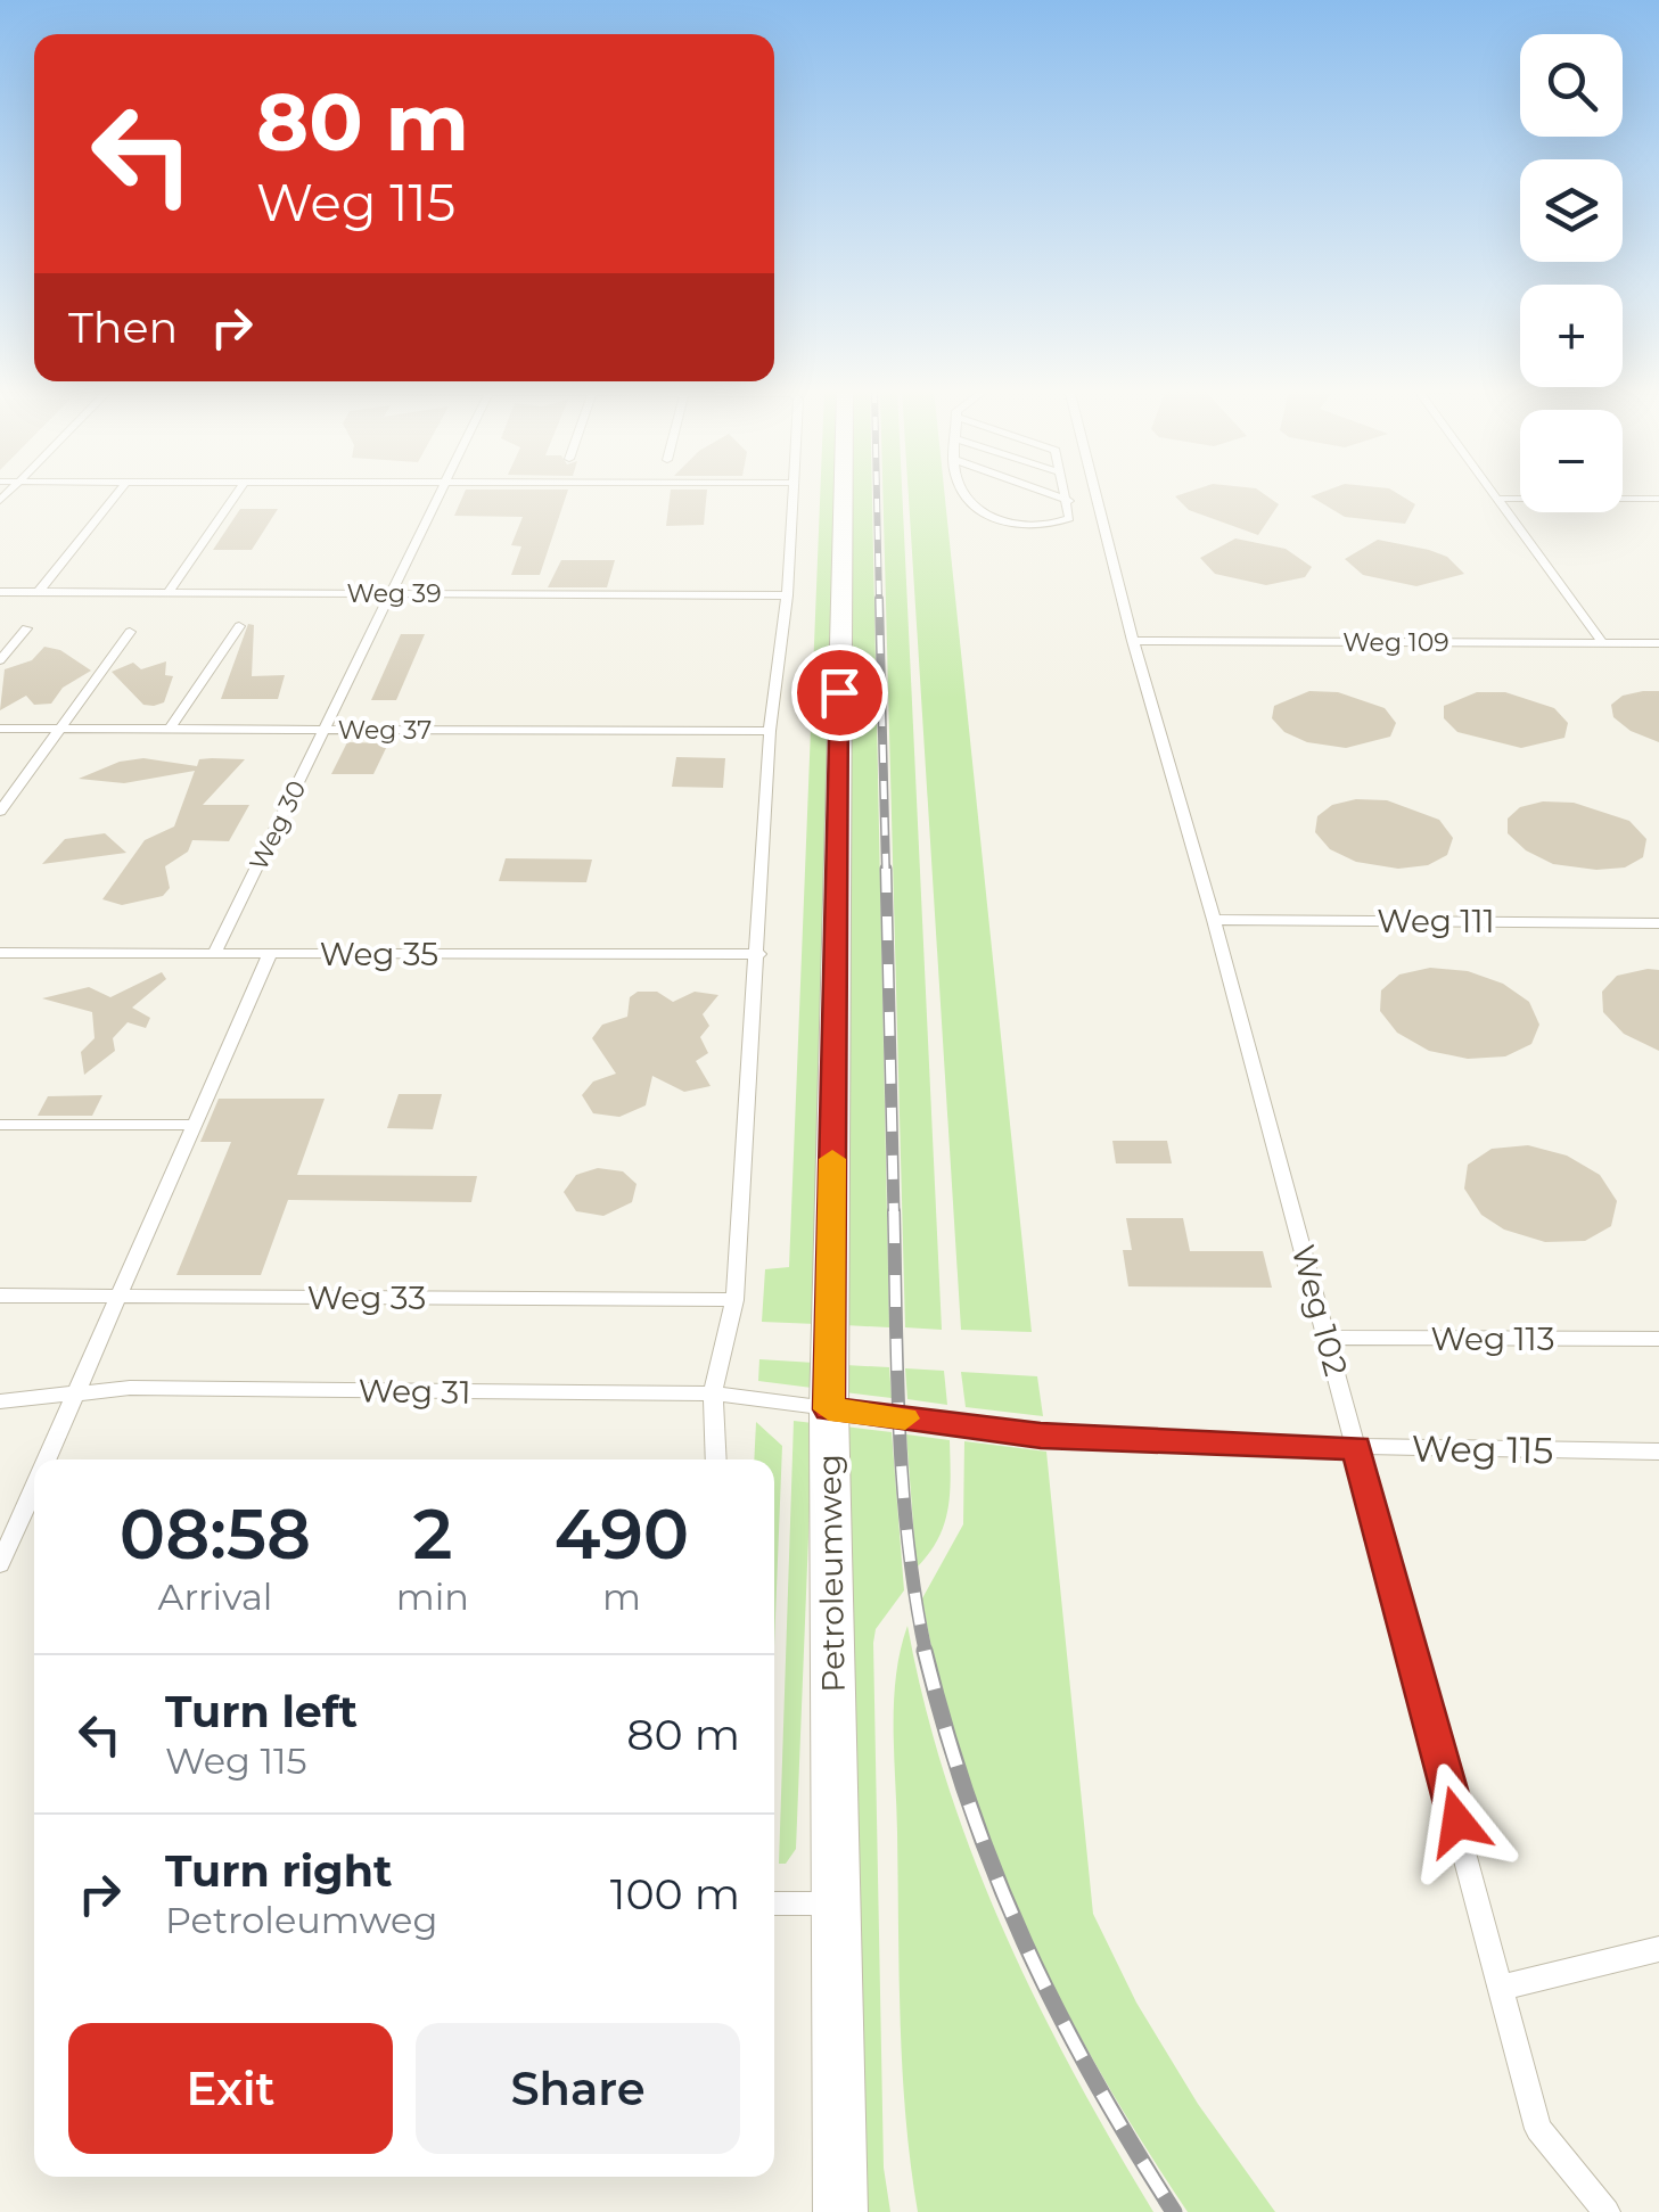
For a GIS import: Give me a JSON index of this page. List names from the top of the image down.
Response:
{
  "streets": {
    "street": ["Petroleumweg"],
    "lane": [
      "Weg 39",
      "Weg 109",
      "Weg 37",
      "Weg 30",
      "Weg 111",
      "Weg 35",
      "Weg 33",
      "Weg 102",
      "Weg 113",
      "Weg 31",
      "Weg 115"
    ]
  },
  "crossings": [
    ["Weg 39", "Weg 30"],
    ["Weg 109", "Weg 102"],
    ["Weg 37", "Weg 30"],
    ["Weg 30", "Weg 35"],
    ["Weg 111", "Weg 102"],
    ["Weg 102", "Weg 113"],
    ["Weg 102", "Weg 115"],
    ["Weg 31", "Weg 115"],
    ["Weg 31", "Petroleumweg"],
    ["Weg 115", "Petroleumweg"]
  ],
  "page": {
    "map_buttons": ["+", "−"],
    "turn": ["80 m", "Weg 115"],
    "then": "Then",
    "eta": [
      "08:58",
      "Arrival",
      "2",
      "min",
      "490",
      "m"
    ],
    "list": [
      {
        "name": "Turn left",
        "note": "Weg 115",
        "value": "80 m"
      },
      {
        "name": "Turn right",
        "note": "Petroleumweg",
        "value": "100 m"
      }
    ],
    "buttons": ["Exit", "Share"]
  }
}
